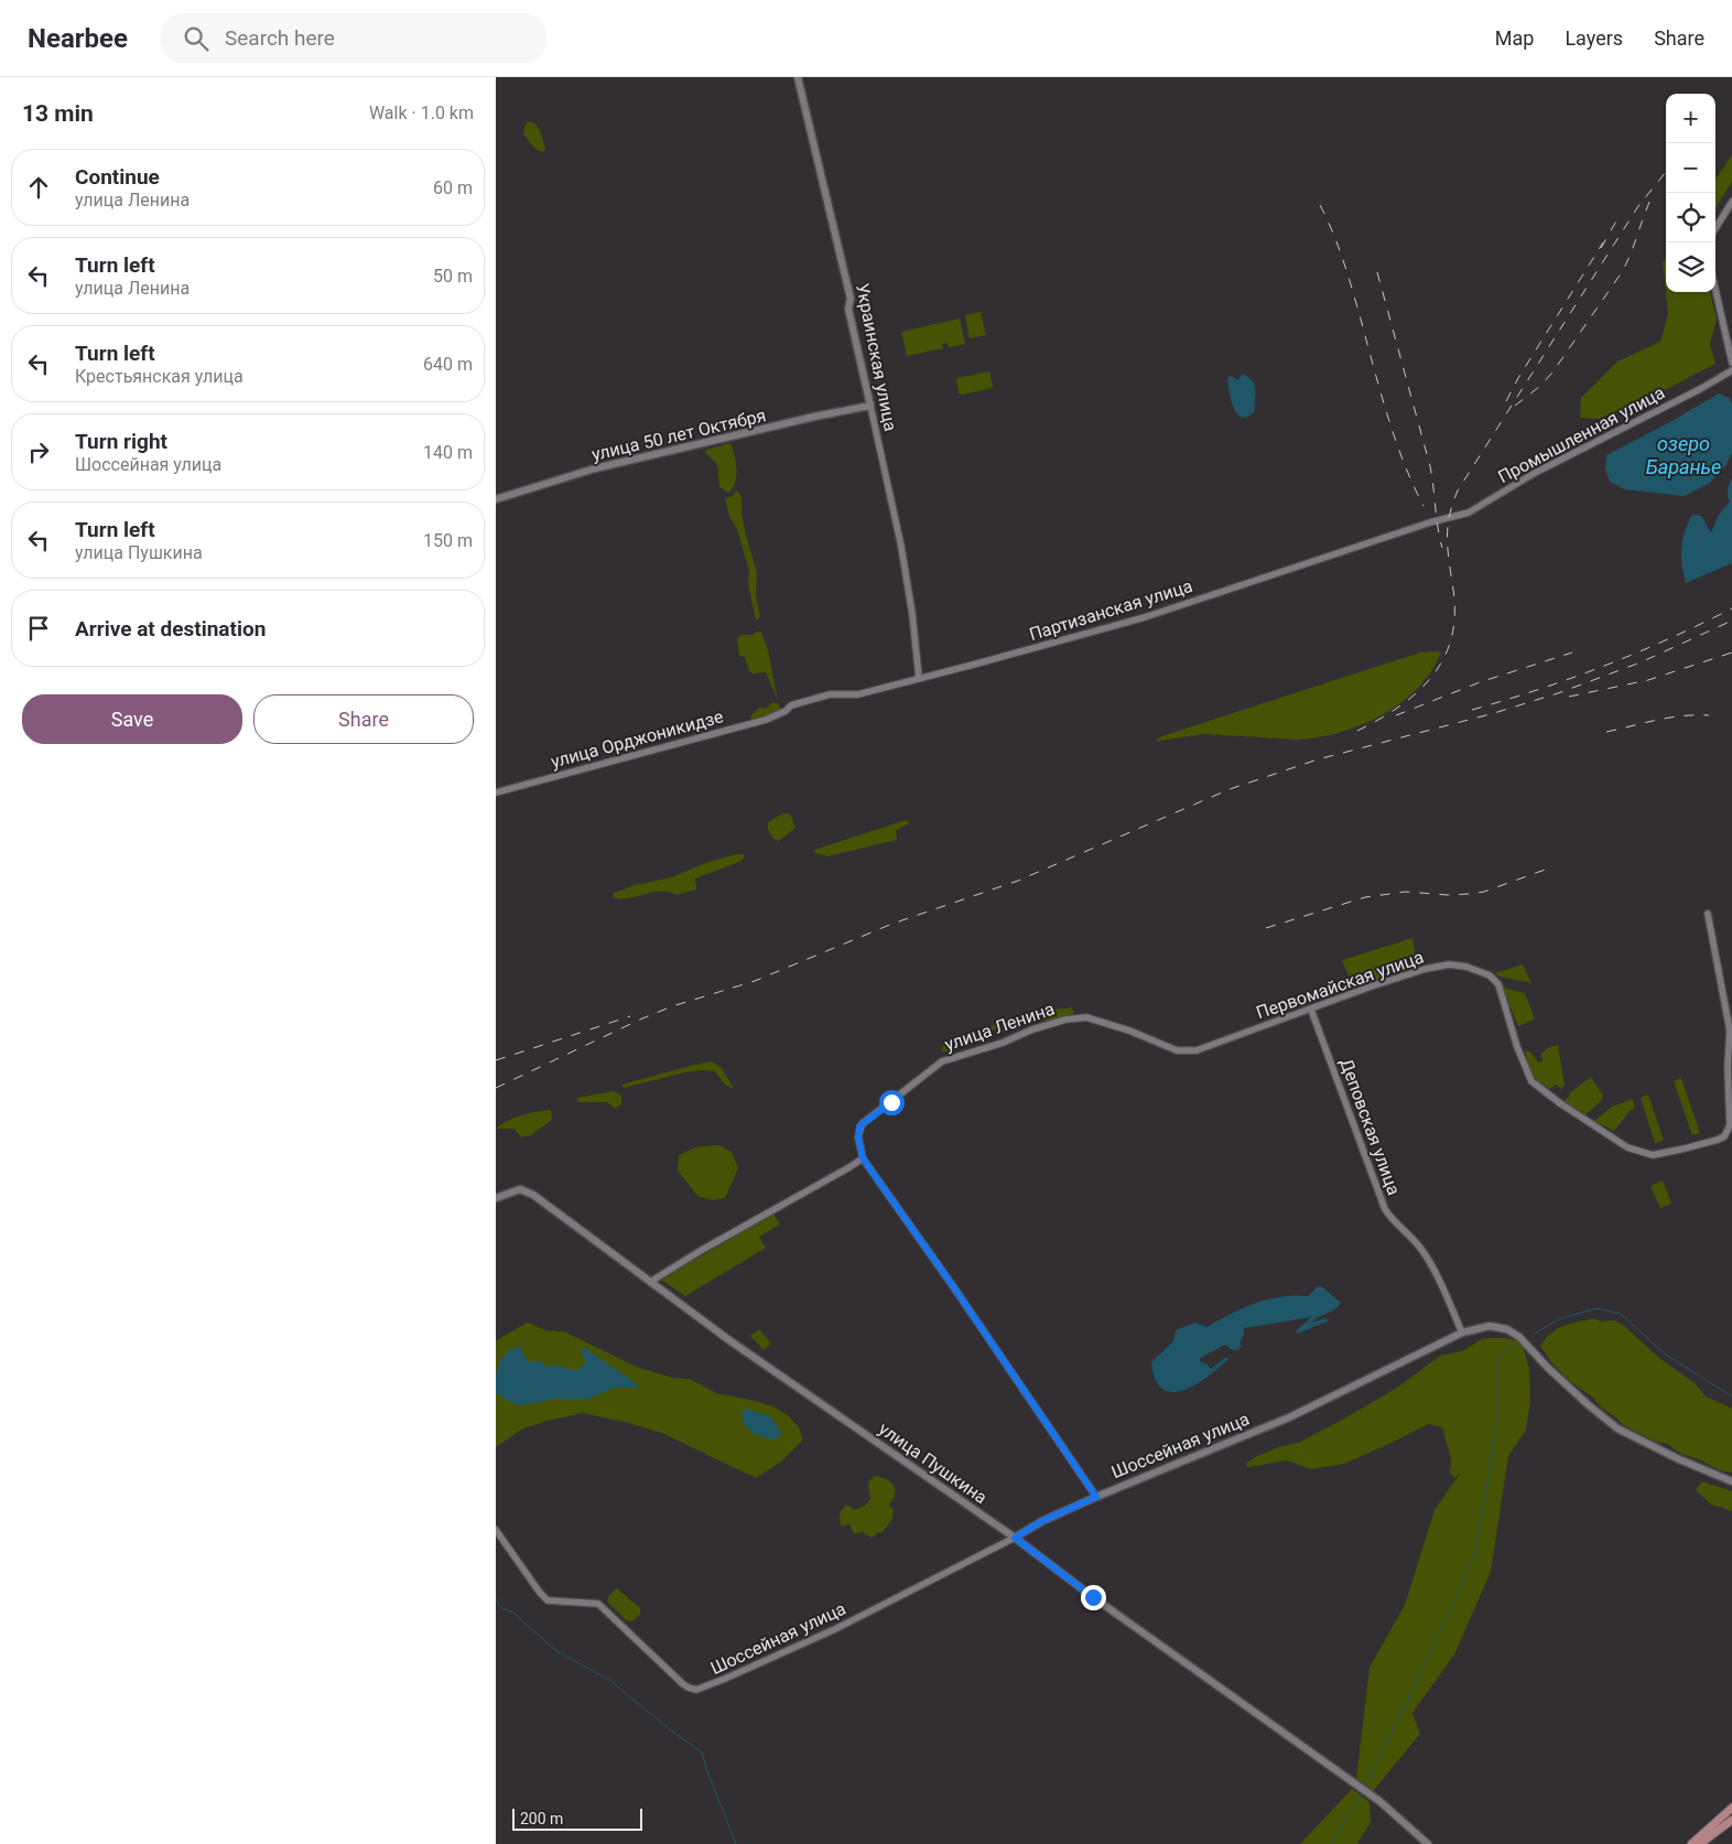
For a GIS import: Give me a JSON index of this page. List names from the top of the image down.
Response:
{
  "streets": {
    "main road": [
      "Украинская улица",
      "улица 50 лет Октября",
      "Шоссейная улица",
      "улица Пушкина"
    ],
    "street": [
      "Промышленная улица",
      "Партизанская улица",
      "улица Орджоникидзе",
      "Первомайская улица",
      "улица Ленина",
      "Деповская улица"
    ]
  },
  "crossings": [
    ["Украинская улица", "улица 50 лет Октября"],
    ["Украинская улица", "Партизанская улица"],
    ["Промышленная улица", "Партизанская улица"],
    ["Партизанская улица", "улица Орджоникидзе"],
    ["Первомайская улица", "улица Ленина"],
    ["Первомайская улица", "Деповская улица"],
    ["Деповская улица", "Шоссейная улица"],
    ["Шоссейная улица", "улица Пушкина"]
  ],
  "water": ["озеро Баранье"],
  "scale_bar": "200 m",
  "page": {
    "header": "Nearbee",
    "search": "Search here",
    "nav": ["Map", "Layers", "Share"],
    "heading": ["13 min", "Walk · 1.0 km"],
    "map_buttons": ["+", "−"],
    "list": [
      ["Continue", "улица Ленина", "60 m"],
      ["Turn left", "улица Ленина", "50 m"],
      ["Turn left", "Крестьянская улица", "640 m"],
      ["Turn right", "Шоссейная улица", "140 m"],
      ["Turn left", "улица Пушкина", "150 m"],
      "Arrive at destination"
    ],
    "buttons": ["Save", "Share"],
    "scale": "200 m"
  }
}
